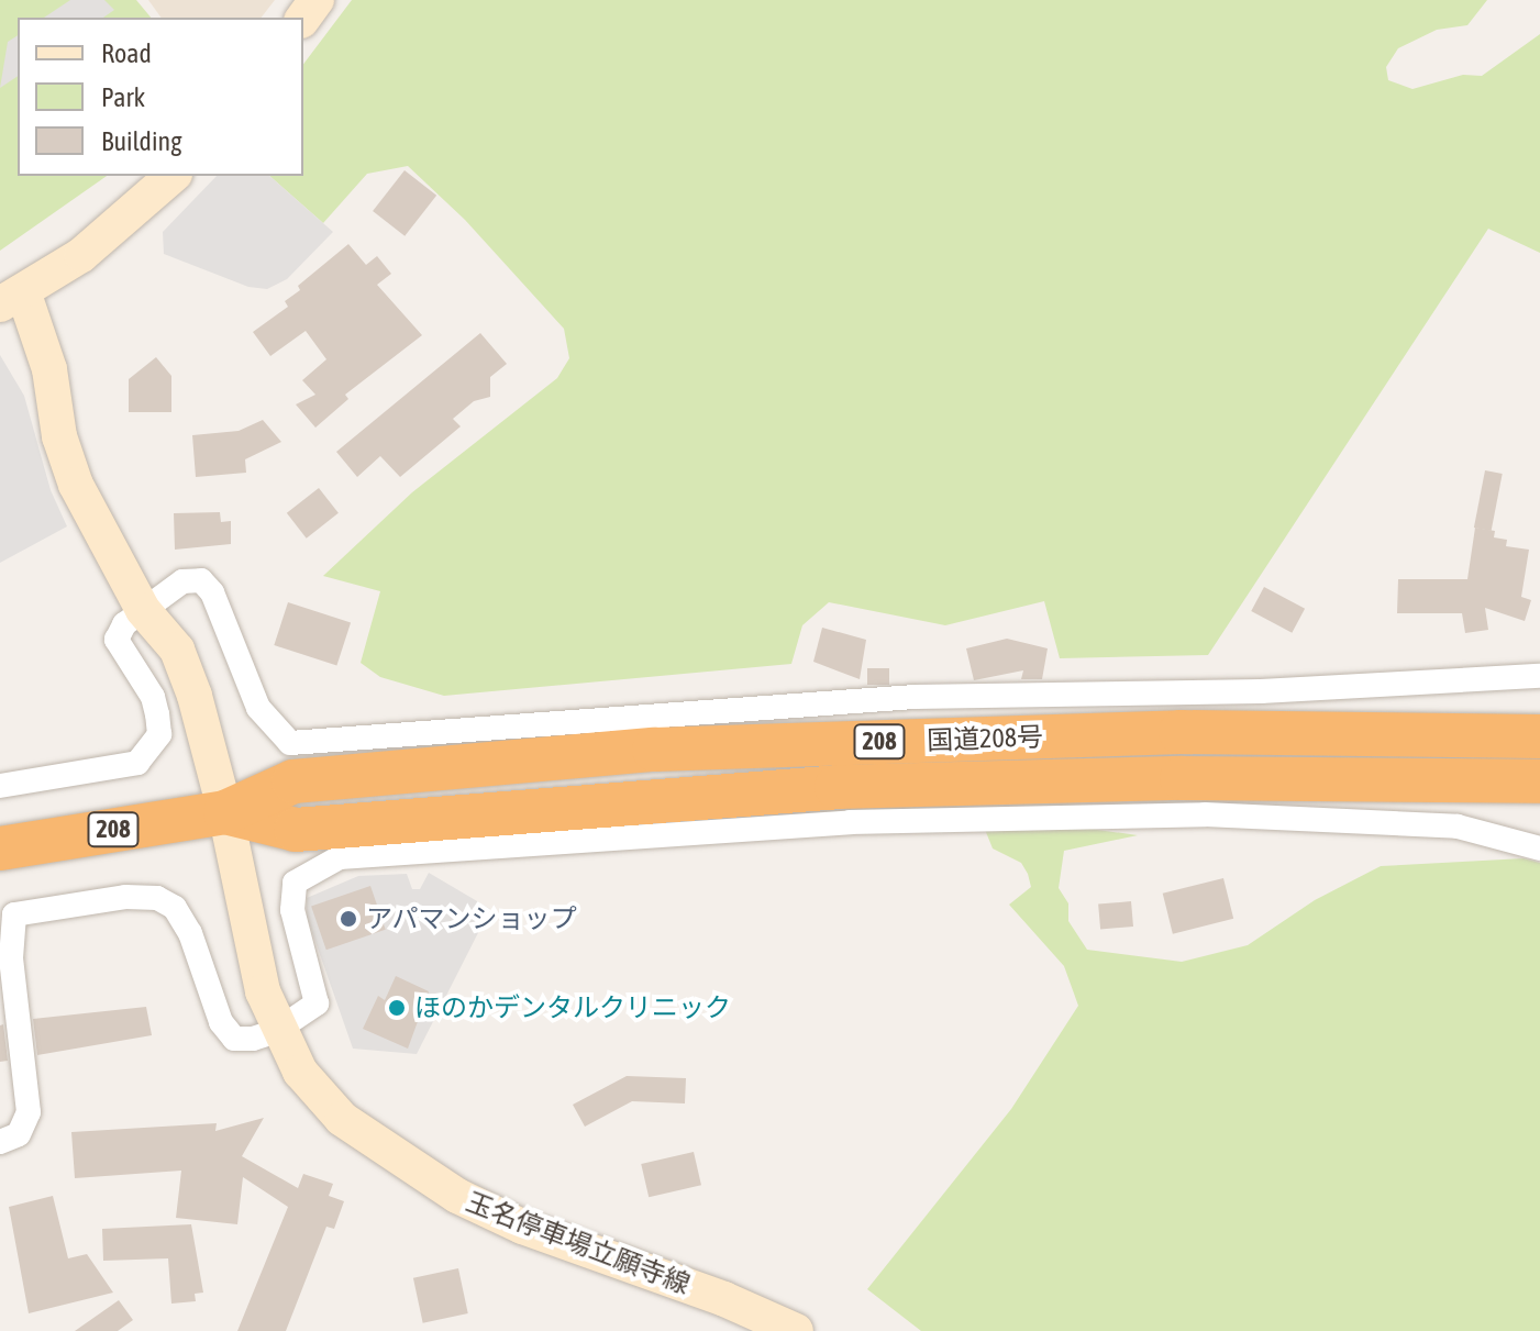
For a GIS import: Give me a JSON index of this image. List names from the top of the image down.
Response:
{
  "streets": {
    "highway": ["国道208号", "208"],
    "main road": ["玉名停車場立願寺線"]
  },
  "crossings": [
    ["国道208号", "玉名停車場立願寺線"]
  ],
  "places": ["アパマンショップ", "ほのかデンタルクリニック"],
  "legend": ["Road", "Park", "Building"]
}
